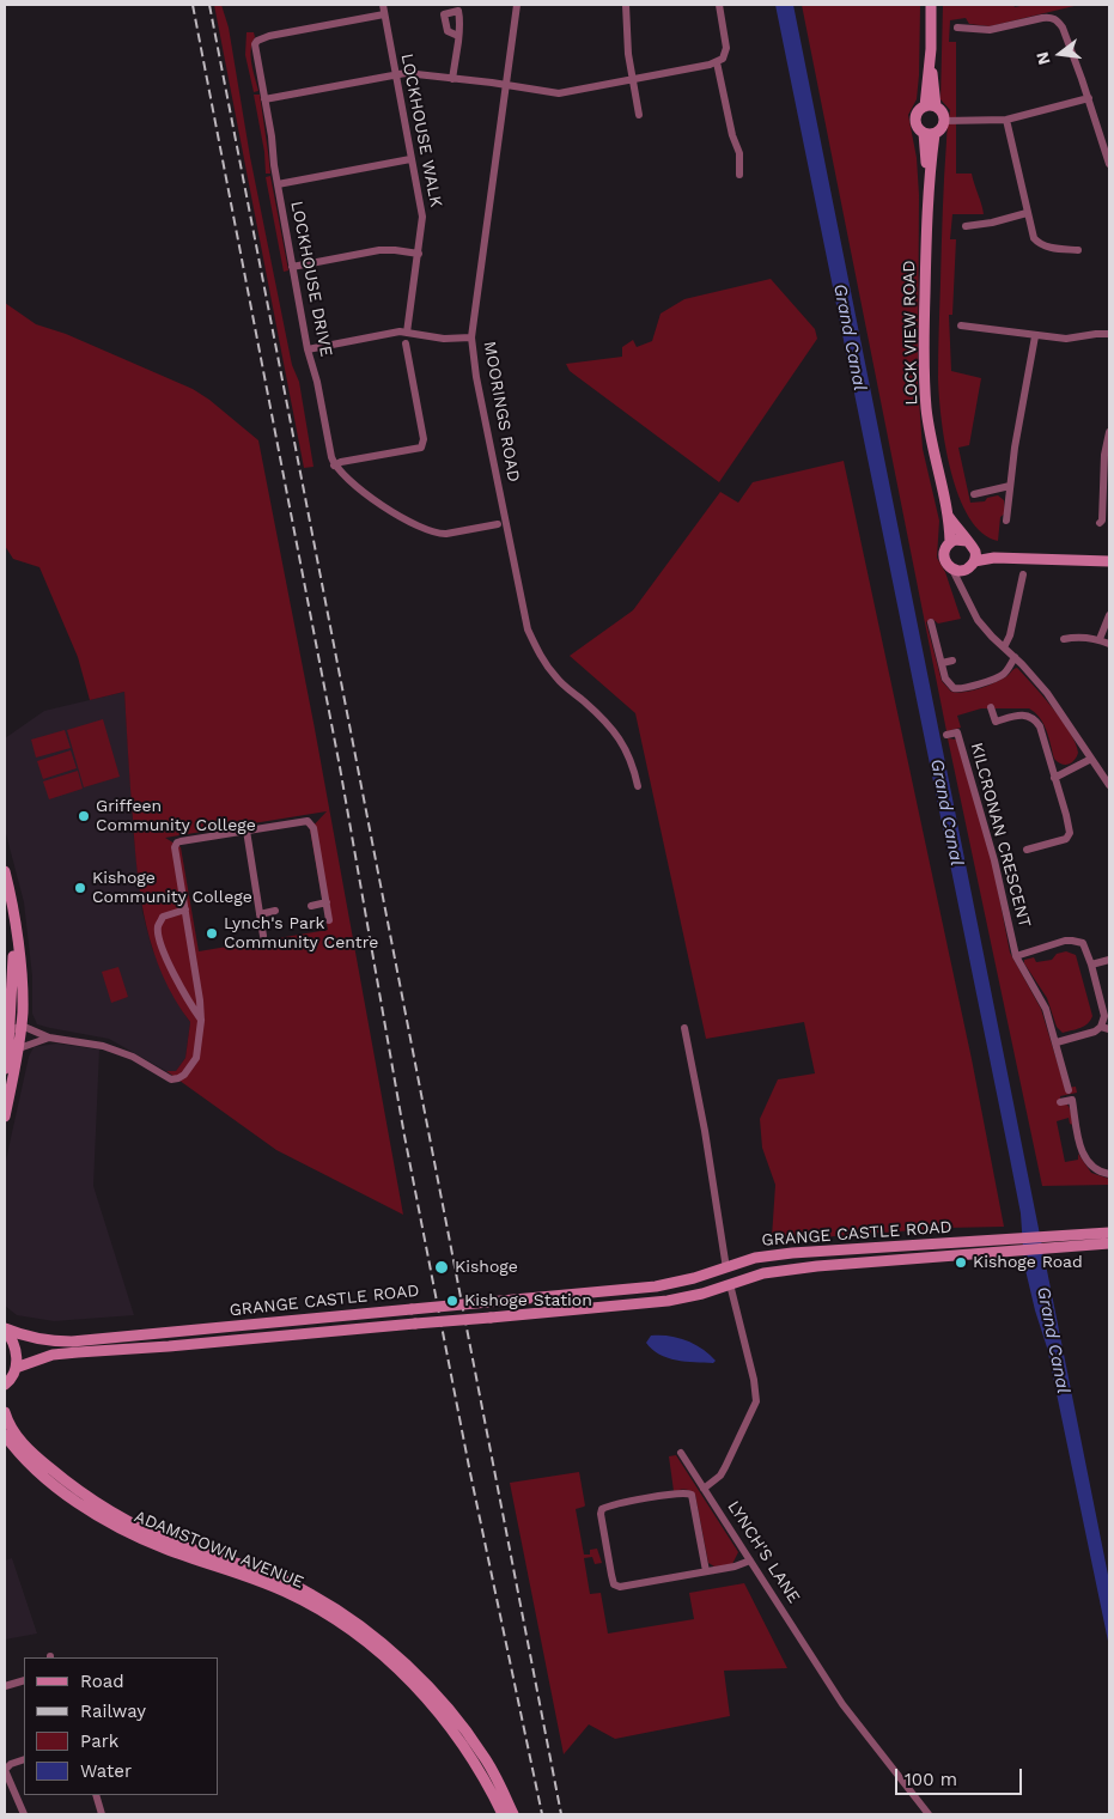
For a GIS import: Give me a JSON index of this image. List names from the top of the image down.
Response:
{
  "streets": {
    "street": [
      "LOCKHOUSE WALK",
      "LOCKHOUSE DRIVE",
      "LOCK VIEW ROAD",
      "MOORINGS ROAD",
      "KILCRONAN CRESCENT",
      "GRANGE CASTLE ROAD",
      "ADAMSTOWN AVENUE",
      "LYNCH'S LANE"
    ]
  },
  "crossings": [
    ["LOCKHOUSE WALK", "LOCKHOUSE DRIVE"]
  ],
  "water": ["Grand Canal"],
  "places": [
    "Griffeen Community College",
    "Kishoge Community College",
    "Lynch's Park Community Centre",
    "Kishoge Road",
    "Kishoge",
    "Kishoge Station"
  ],
  "legend": [
    "Road",
    "Railway",
    "Park",
    "Water"
  ],
  "scale_bar": "100 m",
  "north": "left"
}
